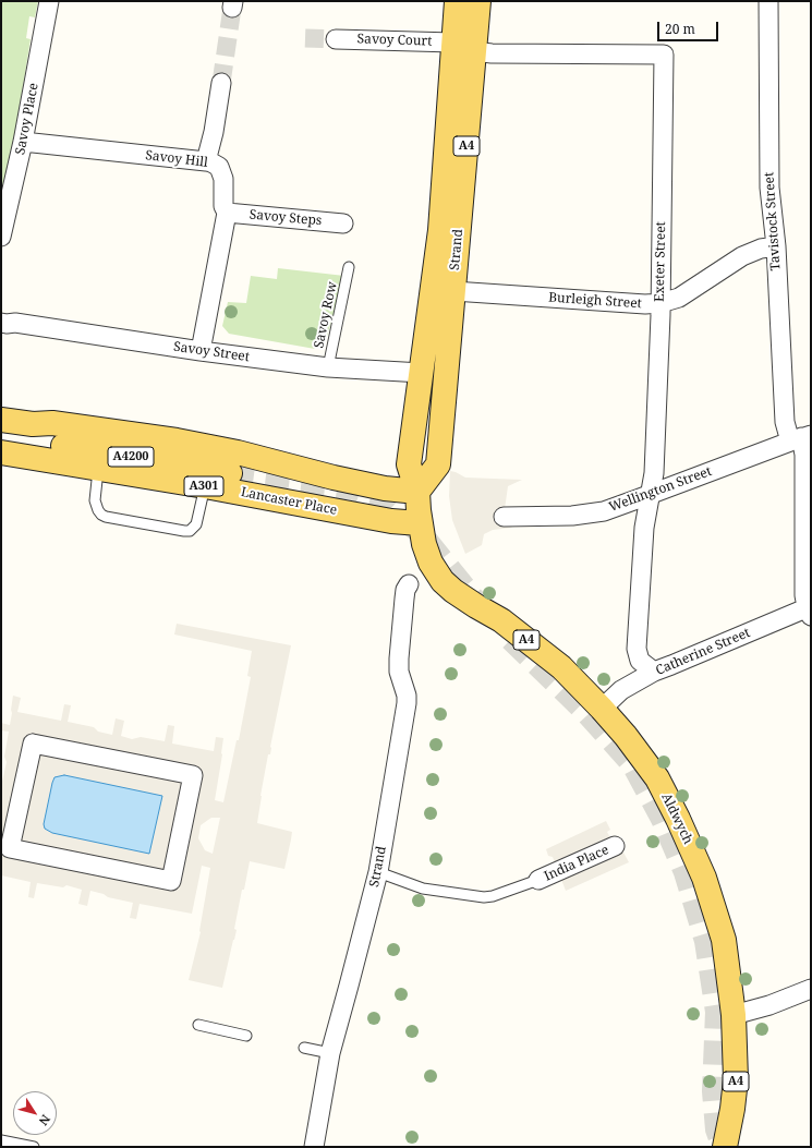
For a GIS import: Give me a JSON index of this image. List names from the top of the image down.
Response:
{
  "streets": {
    "main road": [
      "A4",
      "Strand",
      "A4200",
      "A301",
      "Lancaster Place",
      "Aldwych"
    ],
    "street": [
      "Savoy Court",
      "Savoy Place",
      "Savoy Hill",
      "Savoy Steps",
      "Tavistock Street",
      "Exeter Street",
      "Burleigh Street",
      "Savoy Street",
      "Wellington Street",
      "Catherine Street",
      "India Place"
    ],
    "lane": ["Savoy Row"]
  },
  "crossings": [
    ["Savoy Court", "Strand"],
    ["Savoy Court", "Exeter Street"],
    ["Savoy Place", "Savoy Hill"],
    ["Savoy Hill", "Savoy Steps"],
    ["Savoy Hill", "Savoy Street"],
    ["Tavistock Street", "Burleigh Street"],
    ["Tavistock Street", "Wellington Street"],
    ["Tavistock Street", "Catherine Street"],
    ["Strand", "Exeter Street"],
    ["Strand", "Burleigh Street"],
    ["Strand", "Savoy Street"],
    ["Strand", "A301"],
    ["Strand", "Lancaster Place"],
    ["Strand", "Aldwych"],
    ["Exeter Street", "Burleigh Street"],
    ["Exeter Street", "Wellington Street"],
    ["Exeter Street", "Catherine Street"],
    ["Savoy Row", "Savoy Street"],
    ["A4200", "A301"],
    ["A4200", "Lancaster Place"],
    ["A301", "Lancaster Place"],
    ["Catherine Street", "Aldwych"]
  ],
  "scale_bar": "20 m",
  "north": "bottom right"
}
